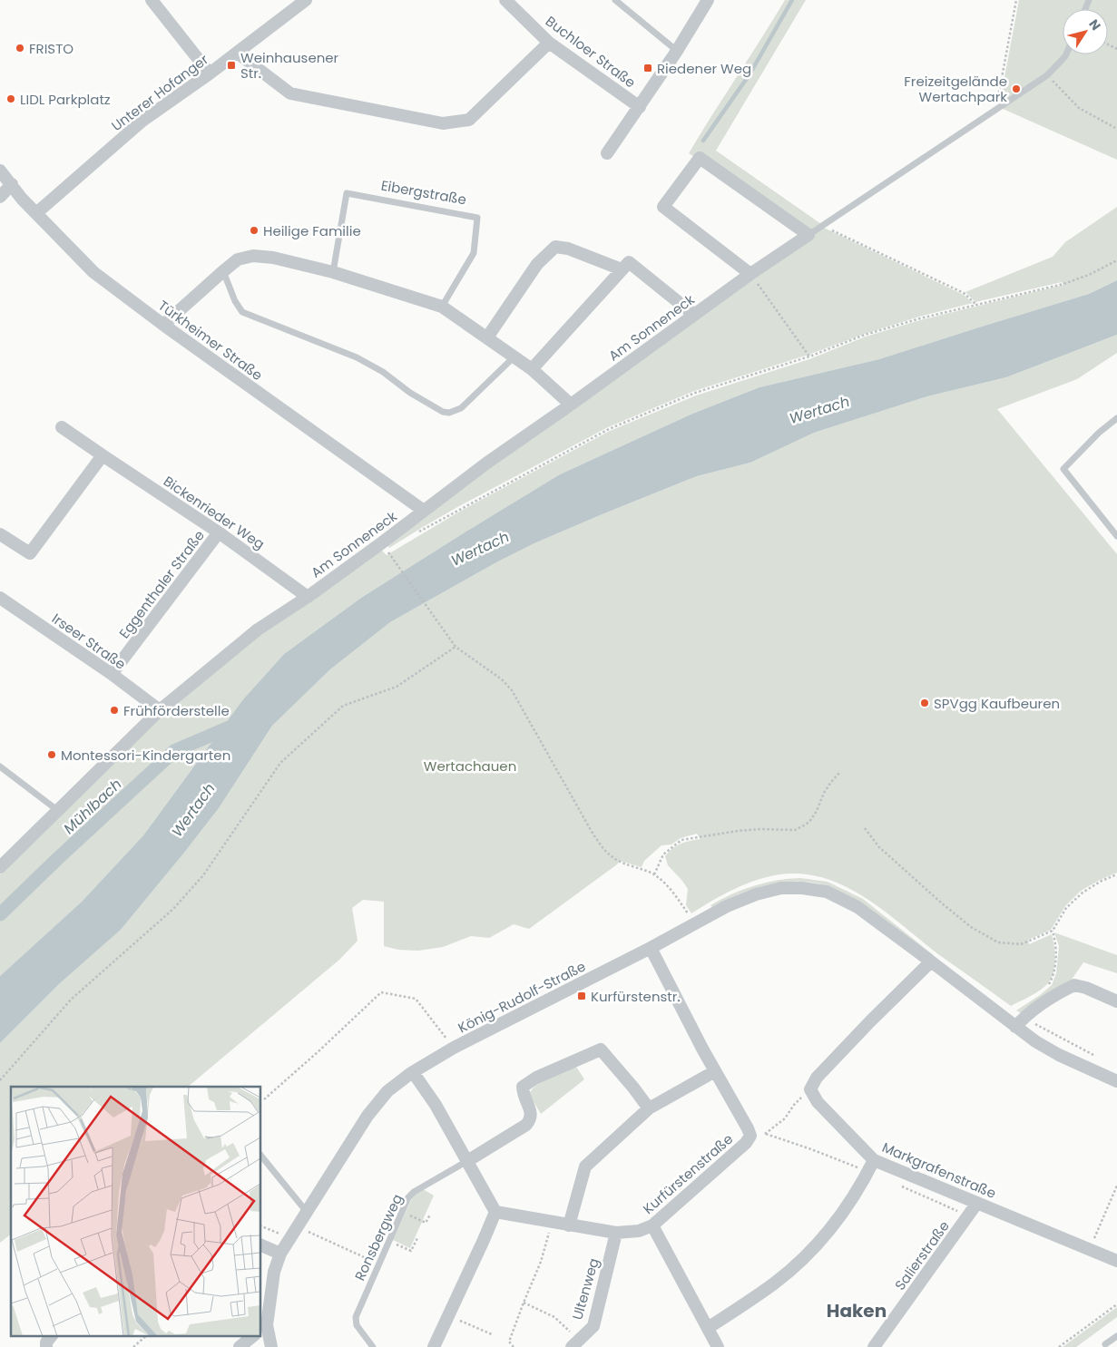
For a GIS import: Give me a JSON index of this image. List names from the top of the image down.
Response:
{
  "streets": {
    "street": [
      "Buchloer Straße",
      "Unterer Hofanger",
      "Am Sonneneck",
      "Türkheimer Straße",
      "Bickenrieder Weg",
      "Eggenthaler Straße",
      "Irseer Straße",
      "König-Rudolf-Straße",
      "Markgrafenstraße",
      "Kurfürstenstraße",
      "Salierstraße",
      "Ultenweg"
    ],
    "lane": ["Eibergstraße", "Ronsbergweg"]
  },
  "crossings": [
    ["Unterer Hofanger", "Türkheimer Straße"],
    ["Am Sonneneck", "Türkheimer Straße"],
    ["Am Sonneneck", "Bickenrieder Weg"],
    ["Am Sonneneck", "Irseer Straße"],
    ["Bickenrieder Weg", "Eggenthaler Straße"],
    ["Eggenthaler Straße", "Irseer Straße"],
    ["König-Rudolf-Straße", "Kurfürstenstraße"],
    ["Markgrafenstraße", "Salierstraße"],
    ["Kurfürstenstraße", "Ultenweg"]
  ],
  "districts": ["Haken"],
  "water": ["Wertach", "Mühlbach"],
  "parks": ["Wertachauen"],
  "places": {
    "other": [
      "FRISTO",
      "Freizeitgelände Wertachpark",
      "LIDL Parkplatz",
      "Heilige Familie",
      "SPVgg Kaufbeuren",
      "Frühförderstelle",
      "Montessori-Kindergarten"
    ],
    "transit": ["Weinhausener Str.", "Riedener Weg", "Kurfürstenstr."]
  },
  "north": "top right"
}
